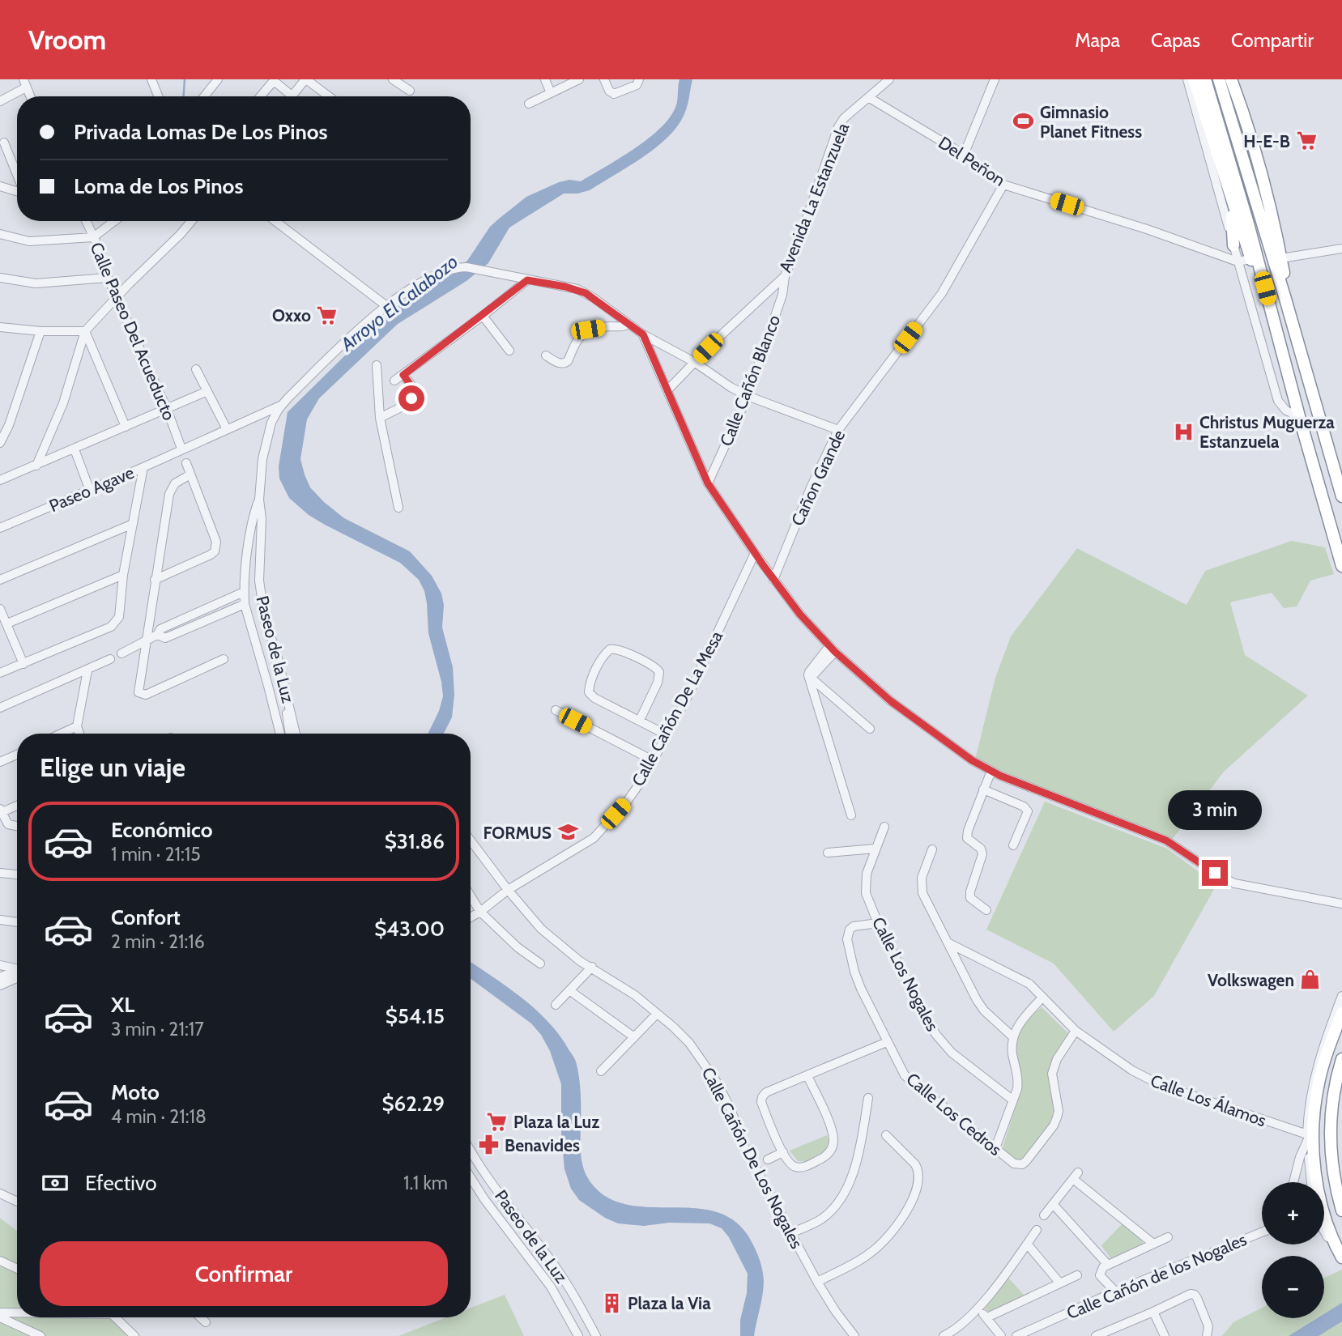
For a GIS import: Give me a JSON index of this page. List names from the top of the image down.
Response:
{
  "streets": {
    "street": [
      "Del Peñon",
      "Avenida La Estanzuela",
      "Calle Paseo Del Acueducto",
      "Calle Cañón Blanco",
      "Cañon Grande",
      "Paseo Agave",
      "Paseo de la Luz",
      "Calle Cañón De La Mesa",
      "Calle Los Nogales",
      "Calle Los Álamos",
      "Calle Los Cedros",
      "Calle Cañón De Los Nogales",
      "Calle Cañón de los Nogales"
    ]
  },
  "crossings": [
    ["Del Peñon", "Avenida La Estanzuela"],
    ["Del Peñon", "Cañon Grande"],
    ["Avenida La Estanzuela", "Calle Cañón Blanco"],
    ["Calle Paseo Del Acueducto", "Paseo Agave"],
    ["Calle Cañón De La Mesa", "Calle Cañón De Los Nogales"],
    ["Calle Los Nogales", "Calle Los Cedros"],
    ["Calle Los Álamos", "Calle Los Cedros"]
  ],
  "water": ["Arroyo El Calabozo"],
  "places": {
    "sports": ["Gimnasio Planet Fitness"],
    "supermarket": ["H-E-B", "Oxxo", "Plaza la Luz"],
    "hospital": ["Christus Muguerza Estanzuela"],
    "school or university": ["FORMUS"],
    "shop": ["Volkswagen"],
    "pharmacy": ["Benavides"],
    "building": ["Plaza la Via"]
  },
  "page": {
    "header": "Vroom",
    "nav": ["Mapa", "Capas", "Compartir"],
    "banner": ["Privada Lomas De Los Pinos", "Loma de Los Pinos"],
    "heading": "Elige un viaje",
    "bubble": "3 min",
    "list": [
      {
        "name": "Económico",
        "note": "1 min · 21:15",
        "value": "$31.86"
      },
      {
        "name": "Confort",
        "note": "2 min · 21:16",
        "value": "$43.00"
      },
      {
        "name": "XL",
        "note": "3 min · 21:17",
        "value": "$54.15"
      },
      {
        "name": "Moto",
        "note": "4 min · 21:18",
        "value": "$62.29"
      }
    ],
    "pay": ["Efectivo", "1.1 km"],
    "map_buttons": ["+", "−"],
    "buttons": "Confirmar"
  }
}
